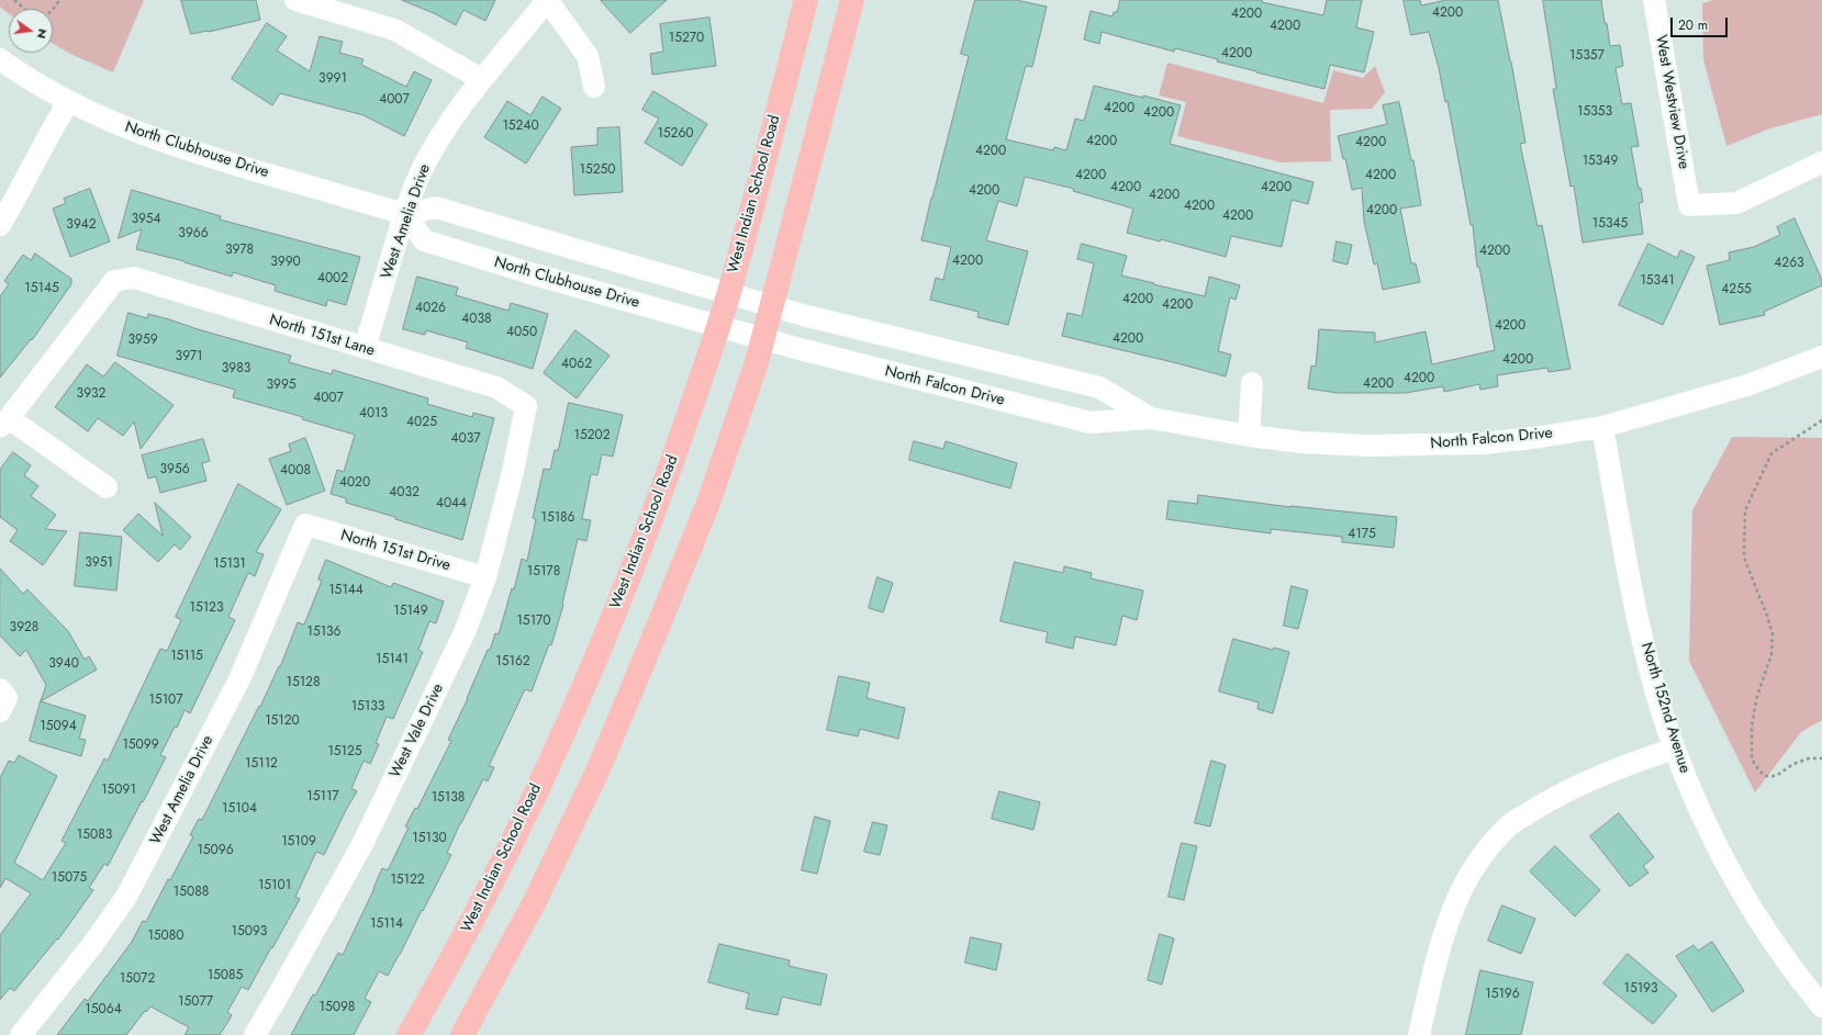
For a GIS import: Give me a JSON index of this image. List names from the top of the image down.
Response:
{
  "streets": {
    "main road": ["West Indian School Road"],
    "street": [
      "West Westview Drive",
      "North Clubhouse Drive",
      "West Amelia Drive",
      "North 151st Lane",
      "North Falcon Drive",
      "North 151st Drive",
      "North 152nd Avenue",
      "West Vale Drive"
    ]
  },
  "crossings": [
    ["North Clubhouse Drive", "West Indian School Road"],
    ["North Clubhouse Drive", "West Amelia Drive"],
    ["North Clubhouse Drive", "North Falcon Drive"],
    ["West Indian School Road", "North Falcon Drive"],
    ["West Amelia Drive", "North 151st Lane"],
    ["West Amelia Drive", "North 151st Drive"],
    ["North 151st Lane", "West Vale Drive"],
    ["North Falcon Drive", "North 152nd Avenue"],
    ["North 151st Drive", "West Vale Drive"]
  ],
  "house_numbers": [
    "4200",
    "4200",
    "4200",
    "15270",
    "4200",
    "15357",
    "3991",
    "4007",
    "4200",
    "15353",
    "4200",
    "15240",
    "15260",
    "4200",
    "4200",
    "4200",
    "15349",
    "15250",
    "4200",
    "4200",
    "4200",
    "4200",
    "4200",
    "4200",
    "4200",
    "4200",
    "4200",
    "3954",
    "15345",
    "3942",
    "3966",
    "3978",
    "4200",
    "4200",
    "3990",
    "4263",
    "4002",
    "15341",
    "15145",
    "4255",
    "4200",
    "4200",
    "4026",
    "4038",
    "4200",
    "4050",
    "4200",
    "3959",
    "3971",
    "4200",
    "4062",
    "3983",
    "4200",
    "4200",
    "3995",
    "3932",
    "4007",
    "4013",
    "4025",
    "15202",
    "4037",
    "3956",
    "4008",
    "4020",
    "4032",
    "4044",
    "15186",
    "4175",
    "3951",
    "15131",
    "15178",
    "15144",
    "15123",
    "15149",
    "15170",
    "3928",
    "15136",
    "15115",
    "15141",
    "15162",
    "3940",
    "15128",
    "15107",
    "15133",
    "15120",
    "15094",
    "15099",
    "15125",
    "15112",
    "15091",
    "15117",
    "15138",
    "15104",
    "15083",
    "15130",
    "15109",
    "15096",
    "15075",
    "15122",
    "15101",
    "15088",
    "15114",
    "15093",
    "15080",
    "15085",
    "15072",
    "15193",
    "15196",
    "15077",
    "15098",
    "15064"
  ],
  "scale_bar": "20 m",
  "north": "right"
}
